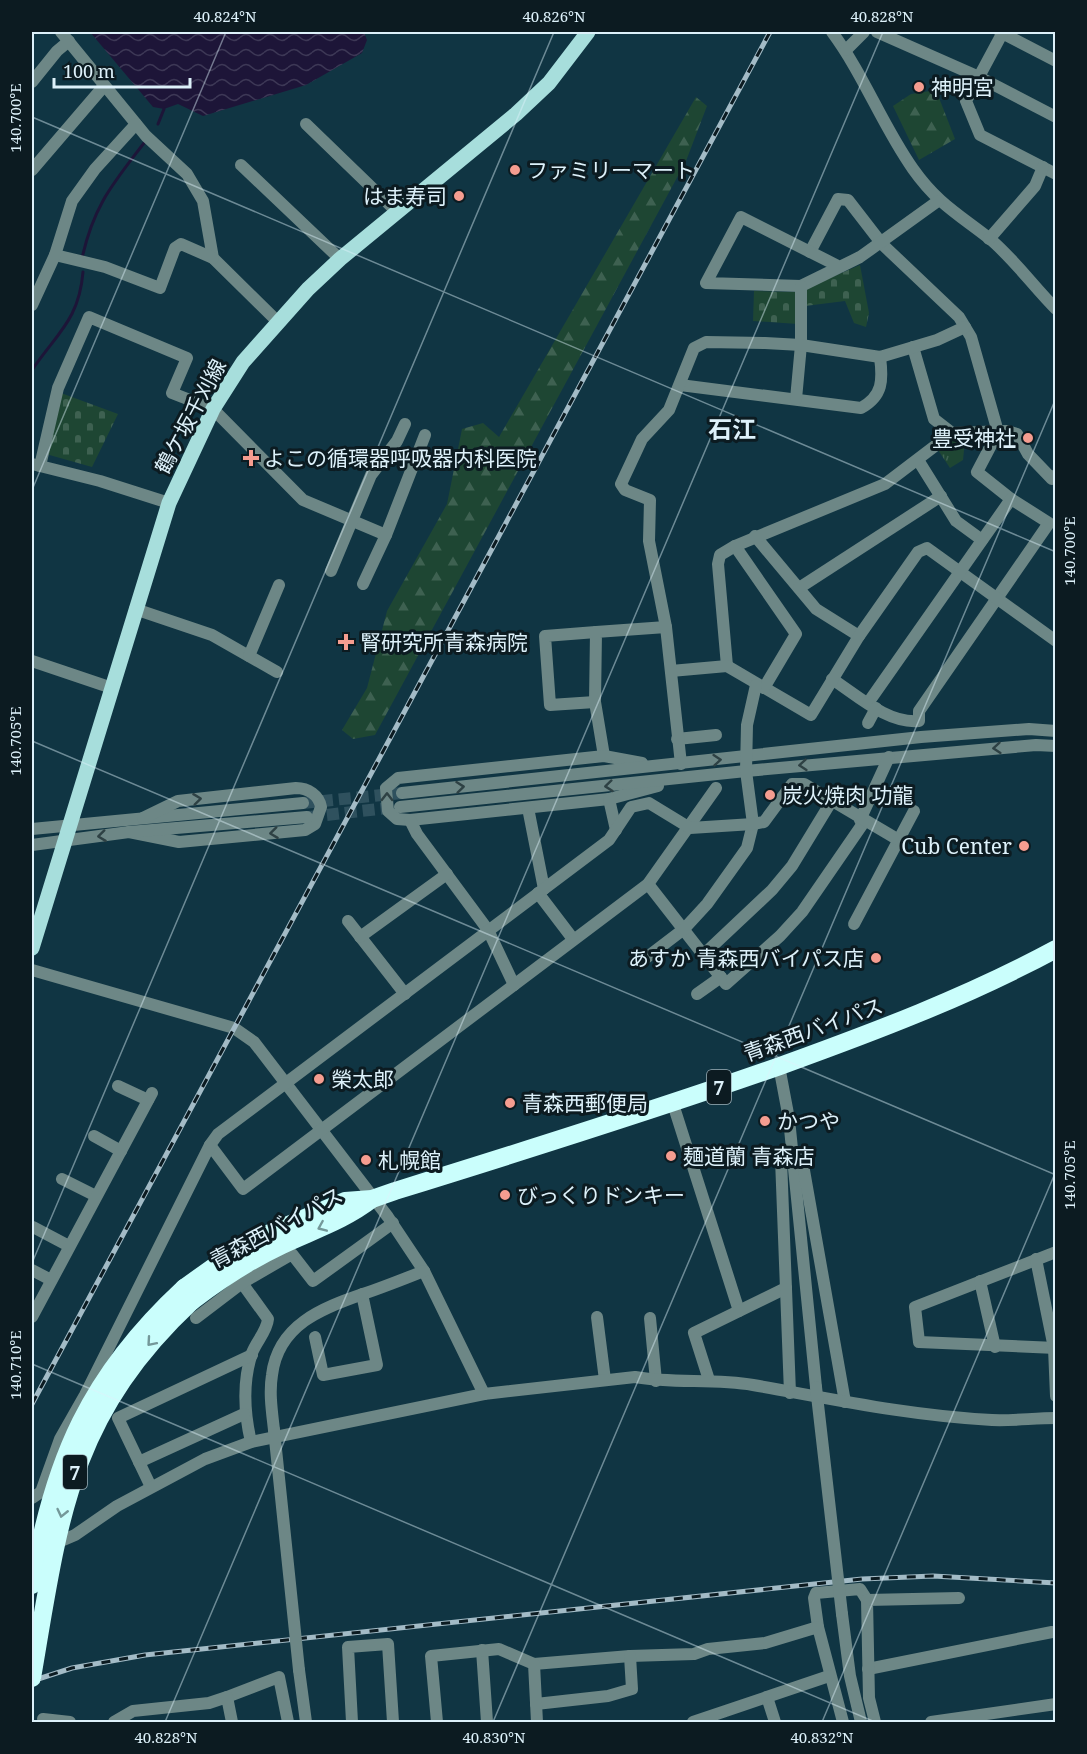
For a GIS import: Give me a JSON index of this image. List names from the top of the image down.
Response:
{
  "streets": {
    "highway": ["青森西バイパス", "7"],
    "main road": ["鶴ケ坂千刈線"]
  },
  "districts": ["石江"],
  "places": {
    "other": [
      "神明宮",
      "ファミリーマート",
      "はま寿司",
      "豊受神社",
      "炭火焼肉 功龍",
      "Cub Center",
      "あすか 青森西バイパス店",
      "榮太郎",
      "青森西郵便局",
      "かつや",
      "麺道蘭 青森店",
      "札幌館",
      "びっくりドンキー"
    ],
    "health": ["よこの循環器呼吸器内科医院", "腎研究所青森病院"]
  },
  "scale_bar": "100 m",
  "coordinates": [
    "40.824°N",
    "40.826°N",
    "40.828°N",
    "140.700°E",
    "140.705°E",
    "140.710°E",
    "40.830°N",
    "40.832°N"
  ]
}
